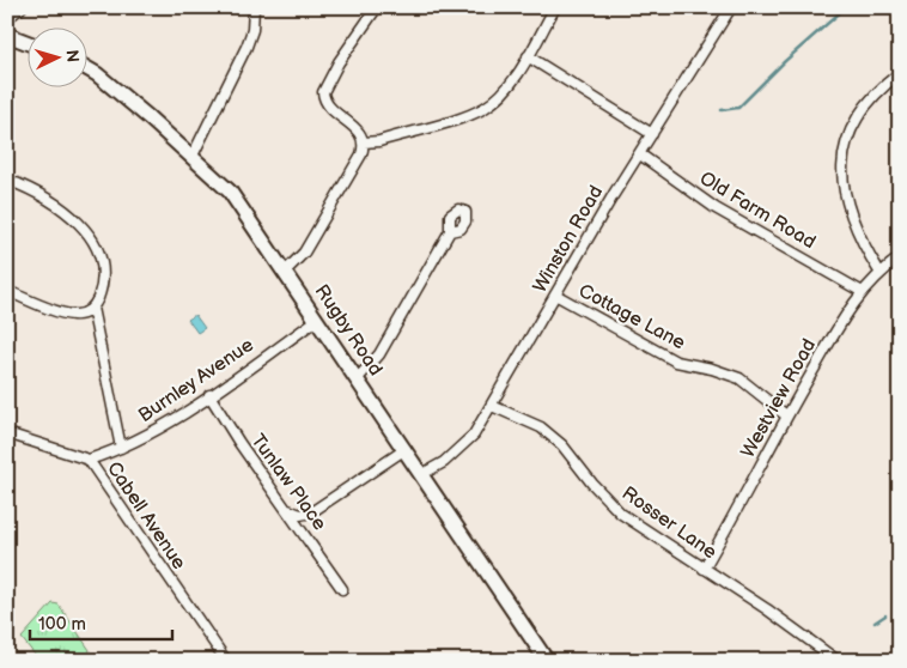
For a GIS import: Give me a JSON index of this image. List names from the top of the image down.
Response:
{
  "streets": {
    "street": [
      "Old Farm Road",
      "Winston Road",
      "Cottage Lane",
      "Rugby Road",
      "Burnley Avenue",
      "Westview Road",
      "Tunlaw Place",
      "Cabell Avenue",
      "Rosser Lane"
    ]
  },
  "crossings": [
    ["Old Farm Road", "Winston Road"],
    ["Old Farm Road", "Westview Road"],
    ["Winston Road", "Cottage Lane"],
    ["Winston Road", "Rugby Road"],
    ["Winston Road", "Rosser Lane"],
    ["Cottage Lane", "Westview Road"],
    ["Rugby Road", "Burnley Avenue"],
    ["Burnley Avenue", "Tunlaw Place"],
    ["Burnley Avenue", "Cabell Avenue"],
    ["Westview Road", "Rosser Lane"]
  ],
  "scale_bar": "100 m",
  "north": "right"
}
